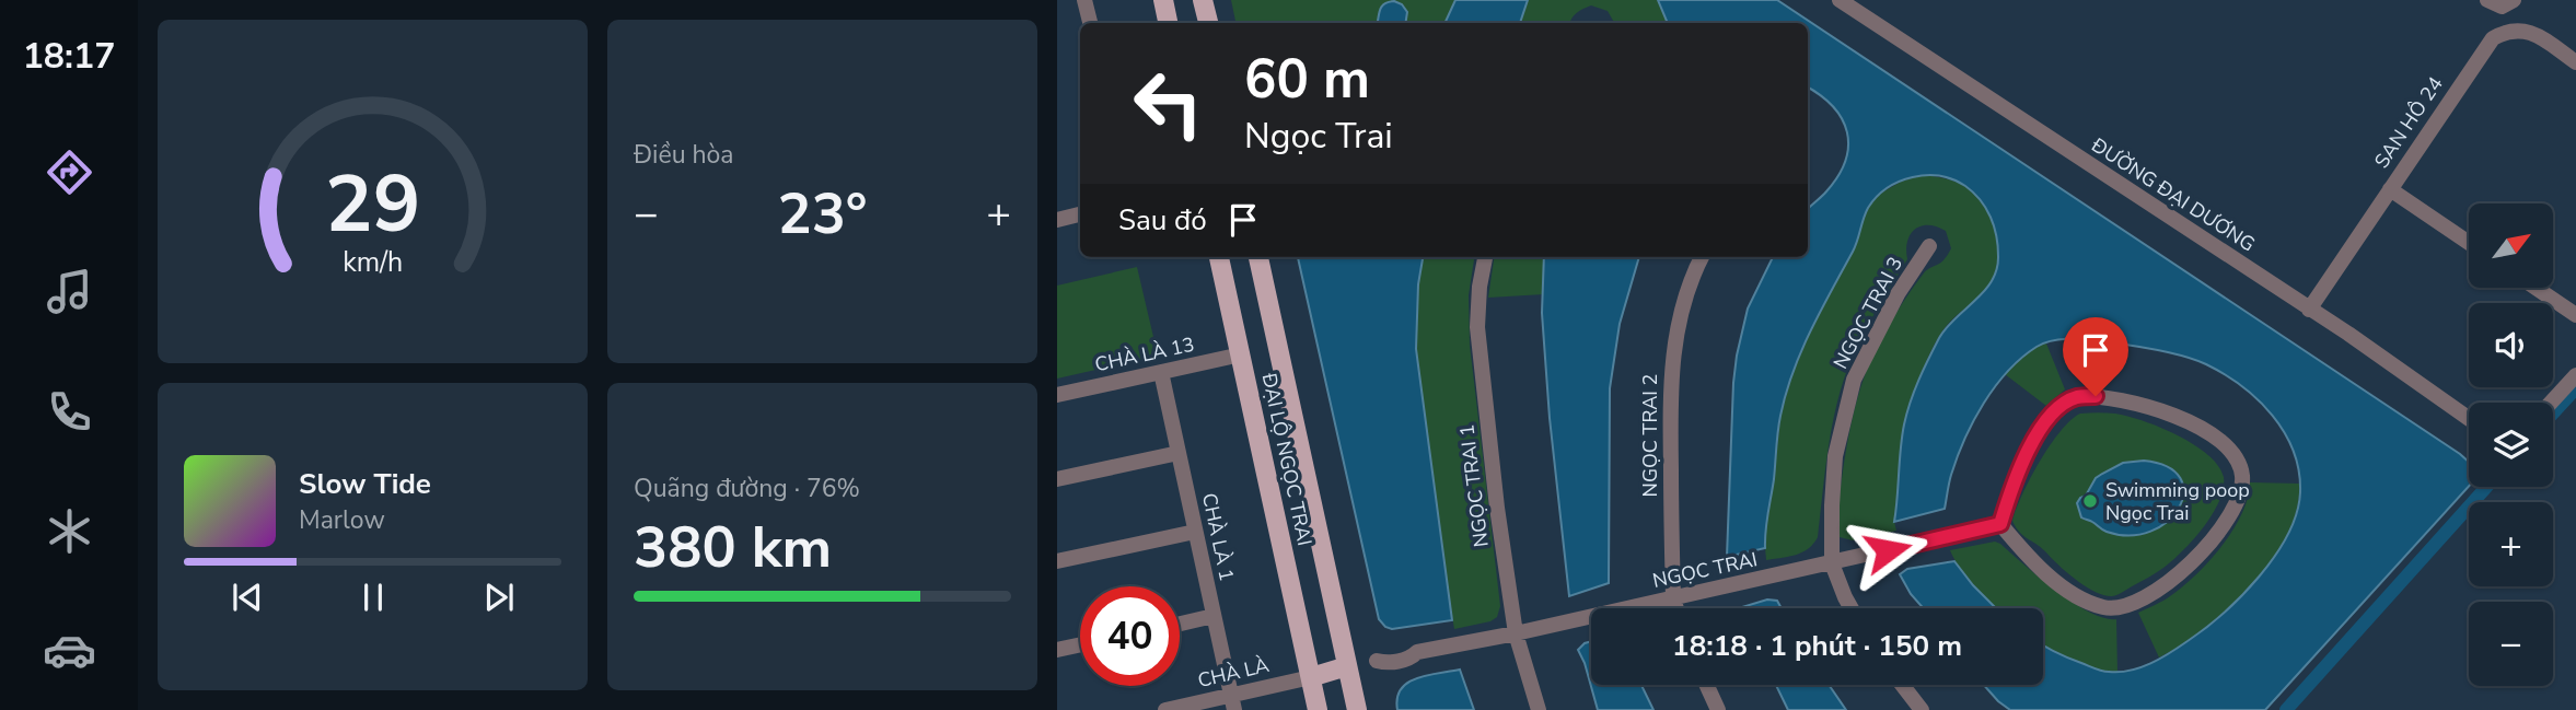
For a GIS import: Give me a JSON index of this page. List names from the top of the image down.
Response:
{
  "streets": {
    "main road": ["ĐẠI LỘ NGỌC TRAI"],
    "street": [
      "SAN HÔ 24",
      "ĐƯỜNG ĐẠI DƯƠNG",
      "NGỌC TRAI 3",
      "CHÀ LÀ 13",
      "NGỌC TRAI 2",
      "NGỌC TRAI 1",
      "CHÀ LÀ 1",
      "NGỌC TRAI",
      "CHÀ LÀ"
    ]
  },
  "crossings": [
    ["SAN HÔ 24", "ĐƯỜNG ĐẠI DƯƠNG"],
    ["NGỌC TRAI 3", "NGỌC TRAI"],
    ["CHÀ LÀ 13", "ĐẠI LỘ NGỌC TRAI"],
    ["CHÀ LÀ 13", "CHÀ LÀ 1"],
    ["NGỌC TRAI 2", "NGỌC TRAI"],
    ["ĐẠI LỘ NGỌC TRAI", "NGỌC TRAI"],
    ["ĐẠI LỘ NGỌC TRAI", "CHÀ LÀ"],
    ["NGỌC TRAI 1", "NGỌC TRAI"],
    ["CHÀ LÀ 1", "CHÀ LÀ"]
  ],
  "places": ["Swimming poop Ngọc Trai"],
  "north": "top right",
  "page": {
    "tabs": "18:17",
    "tile": [
      "Điều hòa",
      ["Quãng đường · 76%", "380 km"]
    ],
    "turn": ["60 m", "Ngọc Trai"],
    "heat": ["−", "23°", "+"],
    "then": "Sau đó",
    "map_buttons": ["+", "−"],
    "song": ["Slow Tide", "Marlow"],
    "limit": "40",
    "trip": "18:18 · 1 phút · 150 m",
    "gauge": ["29", "km/h"]
  }
}
